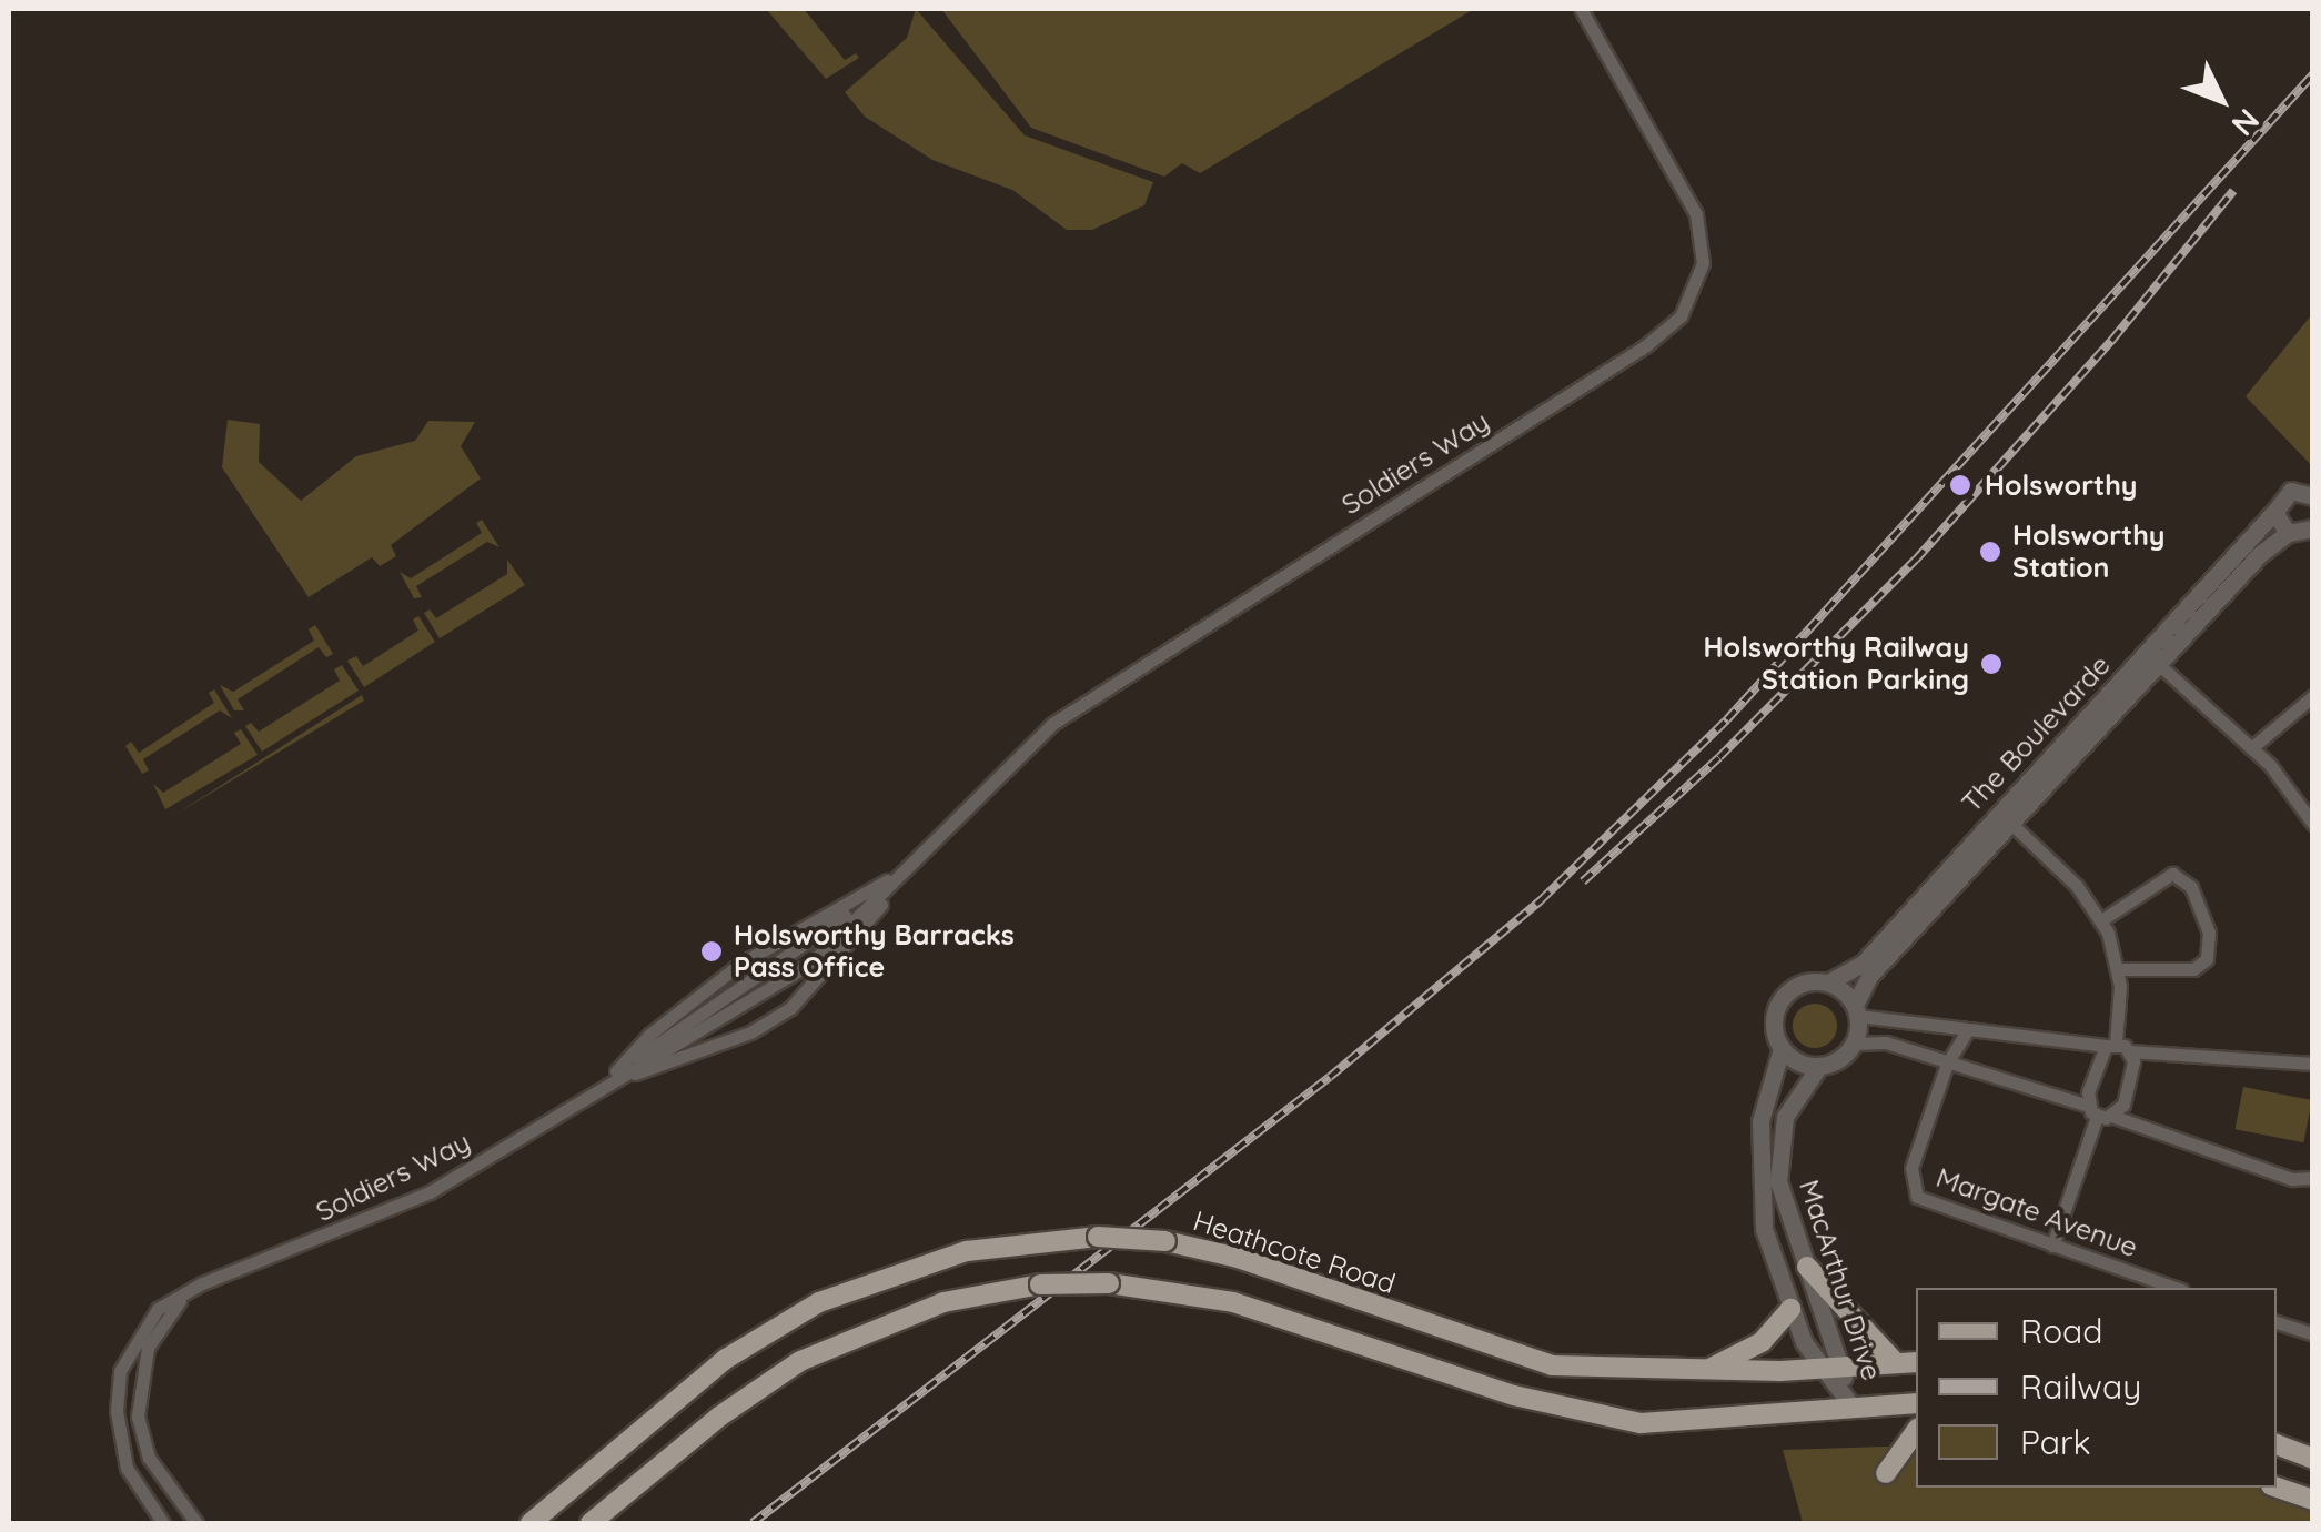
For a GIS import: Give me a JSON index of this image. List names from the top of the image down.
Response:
{
  "streets": {
    "main road": ["Heathcote Road"],
    "street": [
      "Soldiers Way",
      "The Boulevarde",
      "Margate Avenue",
      "MacArthur Drive"
    ]
  },
  "crossings": [
    ["The Boulevarde", "MacArthur Drive"],
    ["Heathcote Road", "MacArthur Drive"]
  ],
  "places": [
    "Holsworthy",
    "Holsworthy Station",
    "Holsworthy Railway Station Parking",
    "Holsworthy Barracks Pass Office"
  ],
  "legend": ["Road", "Railway", "Park"],
  "north": "bottom right"
}
